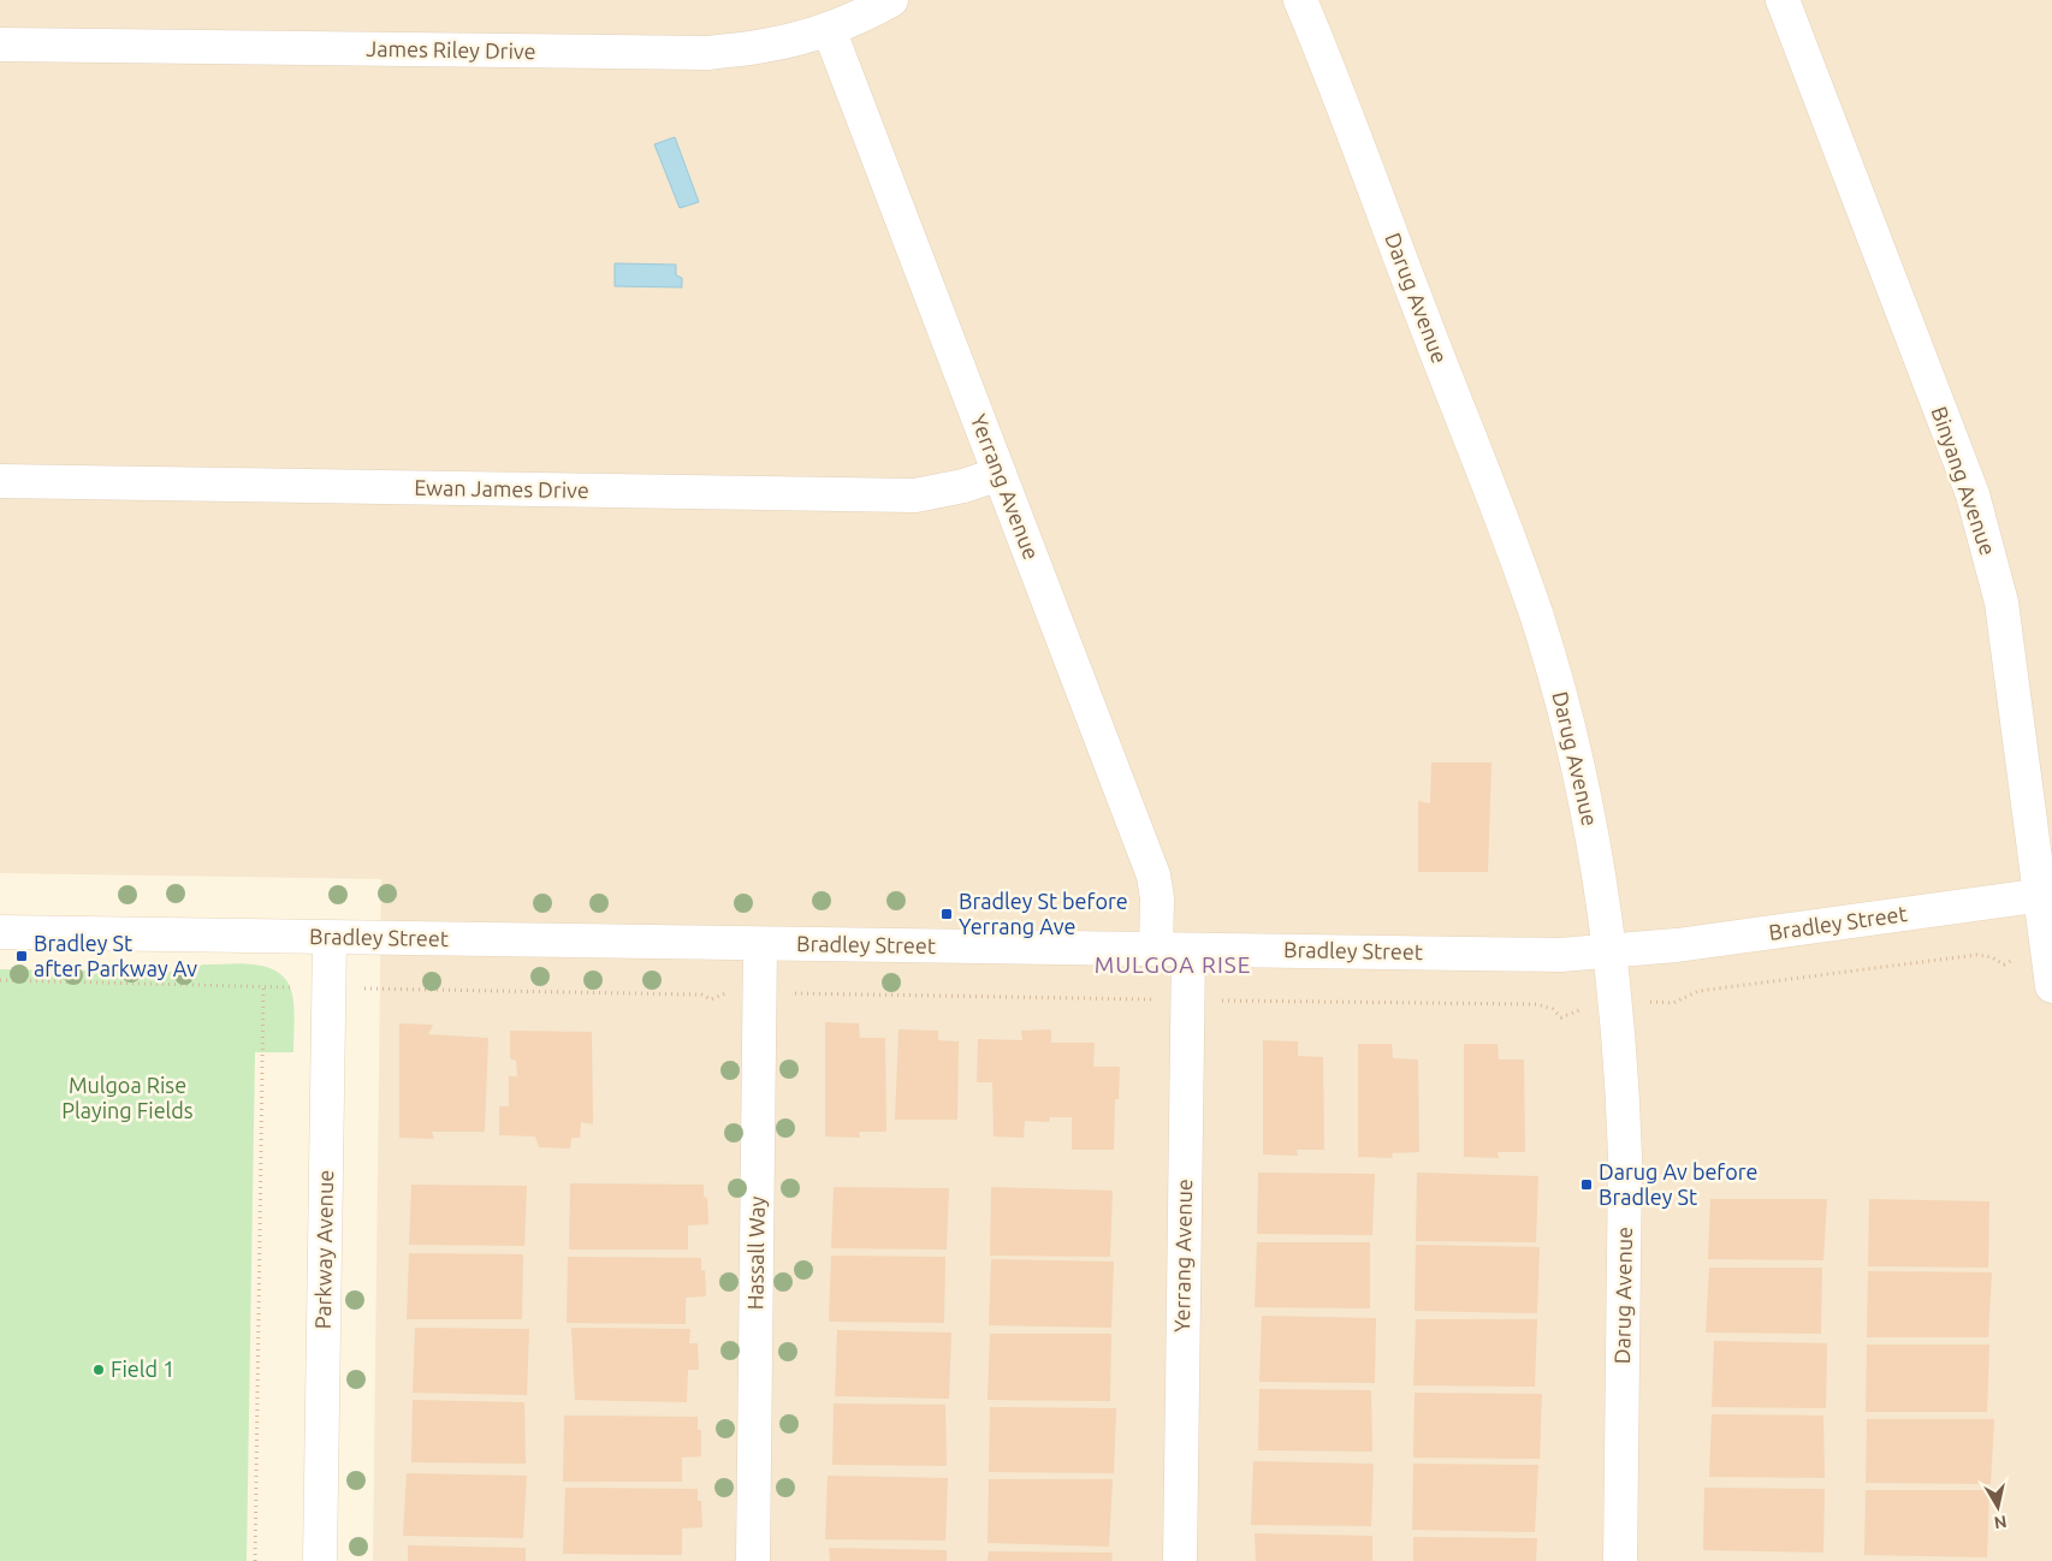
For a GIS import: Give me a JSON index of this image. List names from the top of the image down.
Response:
{
  "streets": {
    "street": [
      "James Riley Drive",
      "Darug Avenue",
      "Binyang Avenue",
      "Yerrang Avenue",
      "Ewan James Drive",
      "Bradley Street",
      "Parkway Avenue",
      "Hassall Way"
    ]
  },
  "crossings": [
    ["James Riley Drive", "Yerrang Avenue"],
    ["Darug Avenue", "Bradley Street"],
    ["Binyang Avenue", "Bradley Street"],
    ["Yerrang Avenue", "Ewan James Drive"],
    ["Yerrang Avenue", "Bradley Street"],
    ["Bradley Street", "Parkway Avenue"],
    ["Bradley Street", "Hassall Way"]
  ],
  "districts": ["MULGOA RISE"],
  "parks": ["Mulgoa Rise Playing Fields"],
  "places": {
    "transit": ["Bradley St before Yerrang Ave", "Bradley St after Parkway Av", "Darug Av before Bradley St"],
    "other": ["Field 1"]
  },
  "north": "bottom"
}
